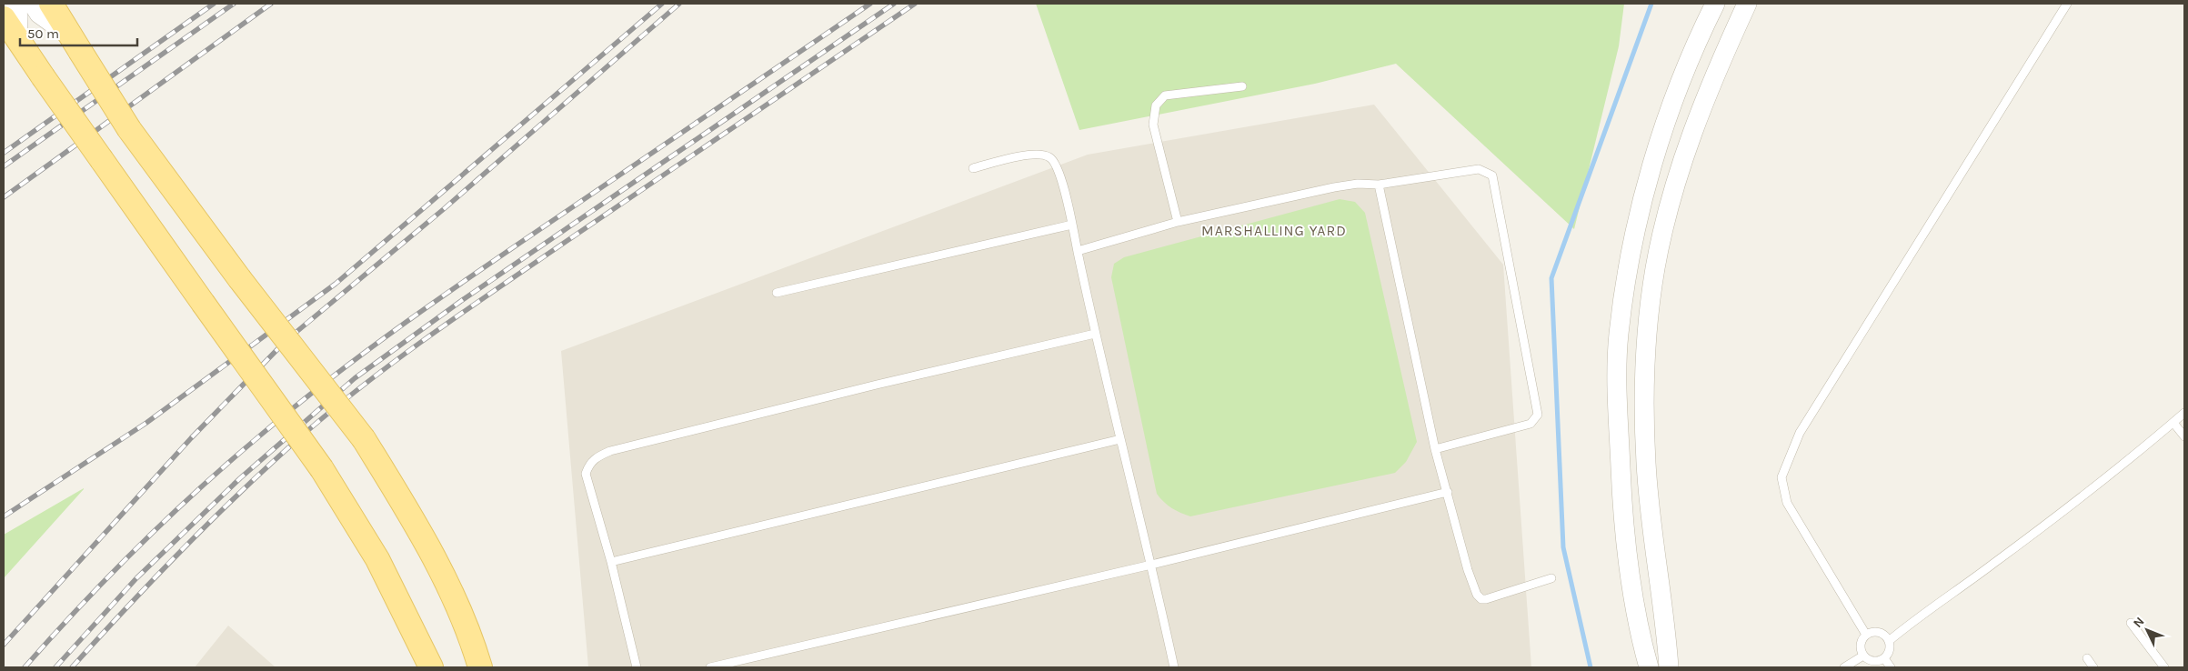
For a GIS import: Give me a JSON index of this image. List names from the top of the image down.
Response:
{
  "districts": ["MARSHALLING YARD"],
  "scale_bar": "50 m",
  "north": "top left"
}
